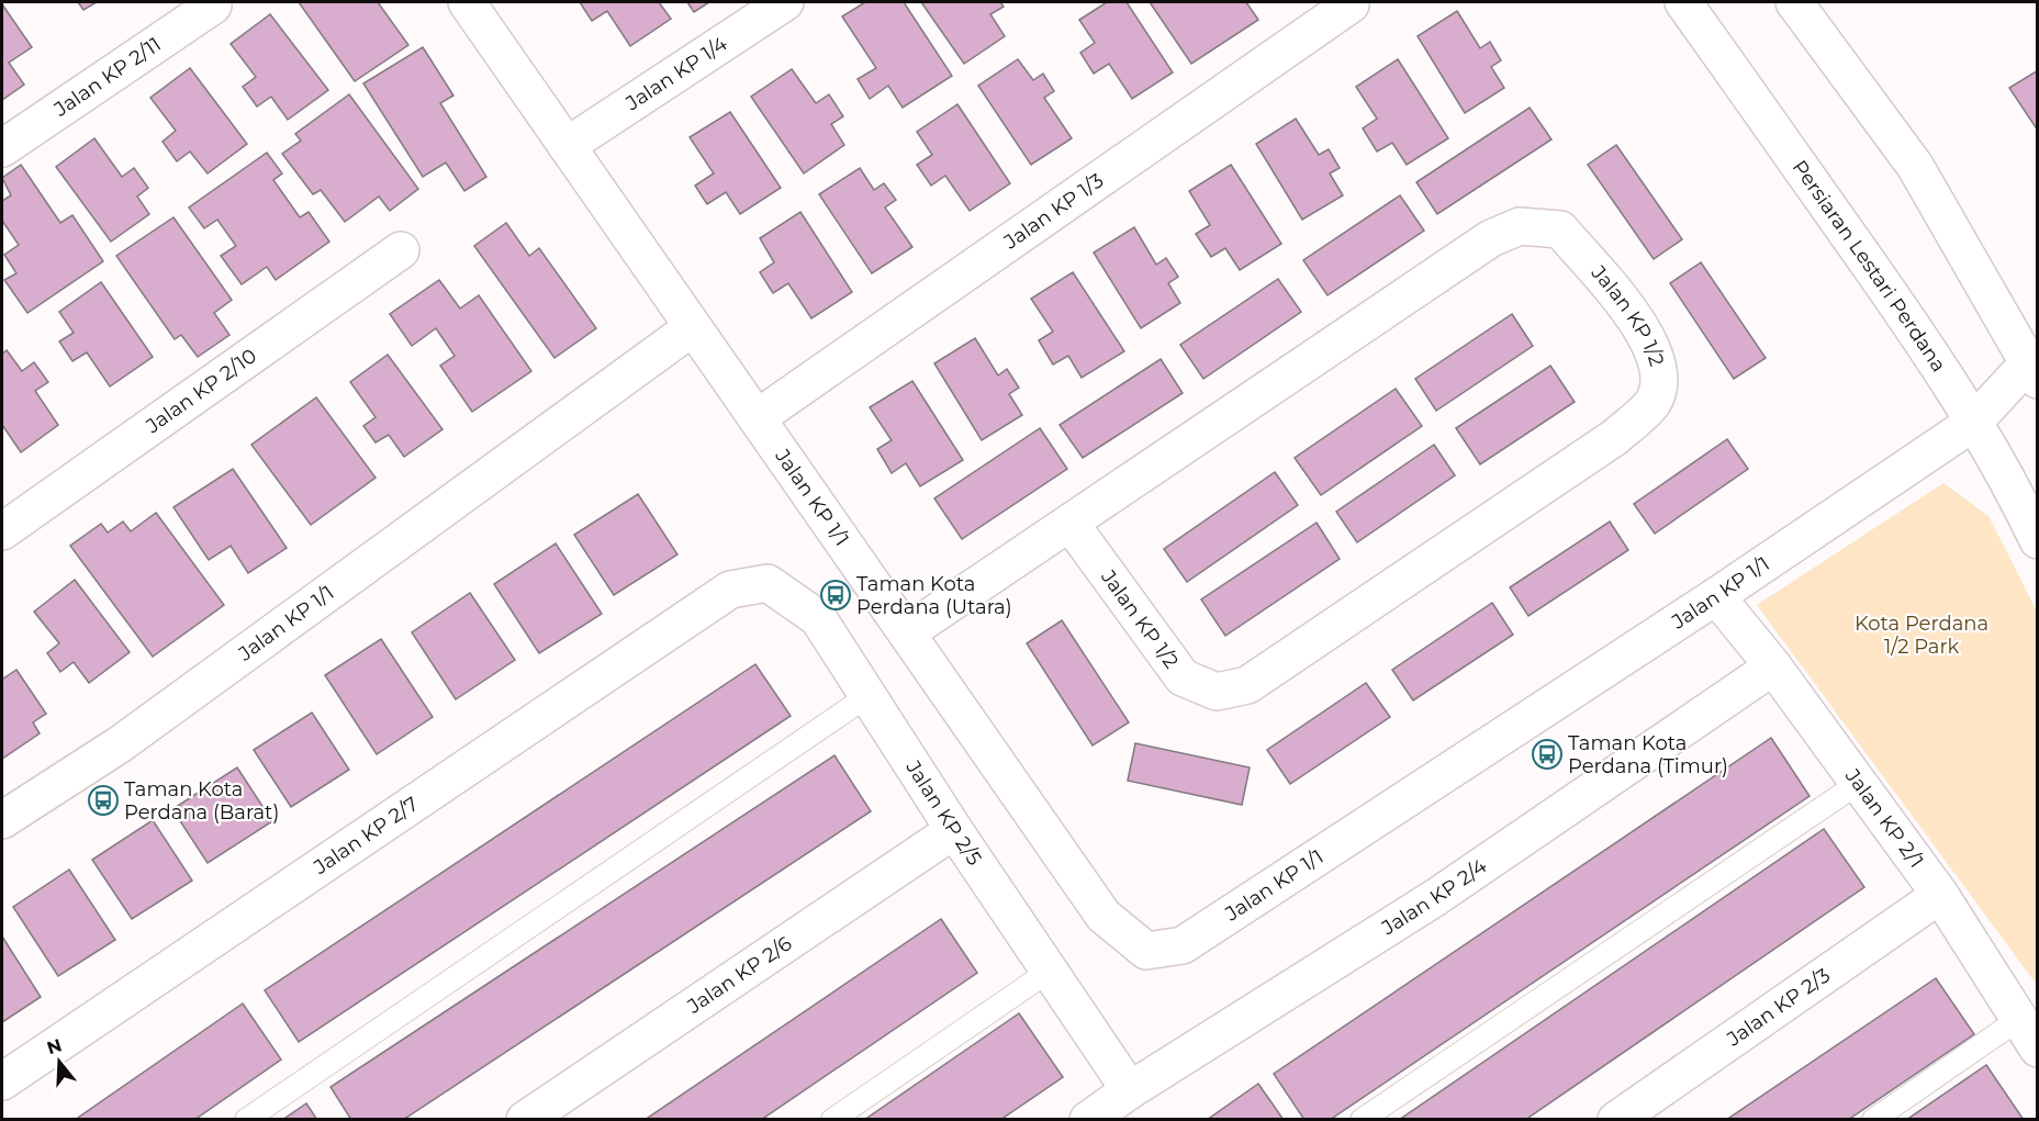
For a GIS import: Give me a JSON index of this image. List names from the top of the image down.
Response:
{
  "streets": {
    "street": [
      "Jalan KP 1/4",
      "Jalan KP 2/11",
      "Jalan KP 1/3",
      "Persiaran Lestari Perdana",
      "Jalan KP 1/2",
      "Jalan KP 2/10",
      "Jalan KP 1/1",
      "Jalan KP 2/5",
      "Jalan KP 2/1",
      "Jalan KP 2/7",
      "Jalan KP 2/4",
      "Jalan KP 2/6",
      "Jalan KP 2/3"
    ]
  },
  "crossings": [
    ["Jalan KP 1/4", "Jalan KP 1/1"],
    ["Jalan KP 1/3", "Jalan KP 1/1"],
    ["Persiaran Lestari Perdana", "Jalan KP 1/1"],
    ["Jalan KP 1/2", "Jalan KP 1/1"],
    ["Jalan KP 1/1", "Jalan KP 2/1"],
    ["Jalan KP 2/5", "Jalan KP 2/7"],
    ["Jalan KP 2/5", "Jalan KP 2/4"],
    ["Jalan KP 2/5", "Jalan KP 2/6"],
    ["Jalan KP 2/1", "Jalan KP 2/4"],
    ["Jalan KP 2/1", "Jalan KP 2/3"]
  ],
  "parks": ["Kota Perdana 1/2 Park"],
  "places": {
    "bus stop": ["Taman Kota Perdana (Utara)", "Taman Kota Perdana (Timur)", "Taman Kota Perdana (Barat)"]
  },
  "north": "top"
}
